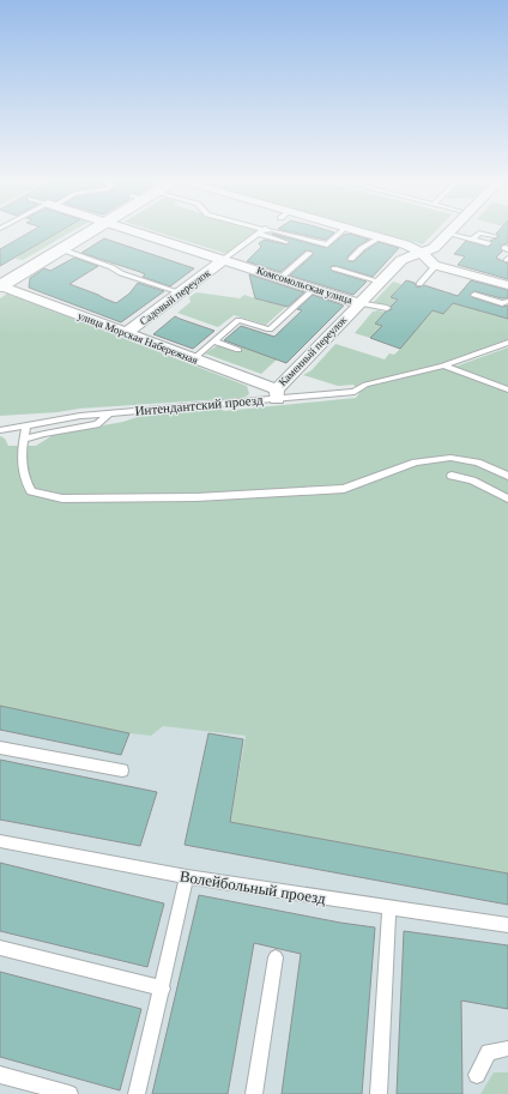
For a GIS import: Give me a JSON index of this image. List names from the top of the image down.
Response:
{
  "streets": {
    "street": [
      "Комсомольская улица",
      "Садовый переулок",
      "улица Морская Набережная",
      "Каменный переулок"
    ],
    "lane": ["Интендантский проезд", "Волейбольный проезд"]
  },
  "crossings": [
    ["Комсомольская улица", "Садовый переулок"],
    ["Комсомольская улица", "Каменный переулок"],
    ["Садовый переулок", "улица Морская Набережная"],
    ["улица Морская Набережная", "Каменный переулок"],
    ["улица Морская Набережная", "Интендантский проезд"],
    ["Каменный переулок", "Интендантский проезд"]
  ]
}
